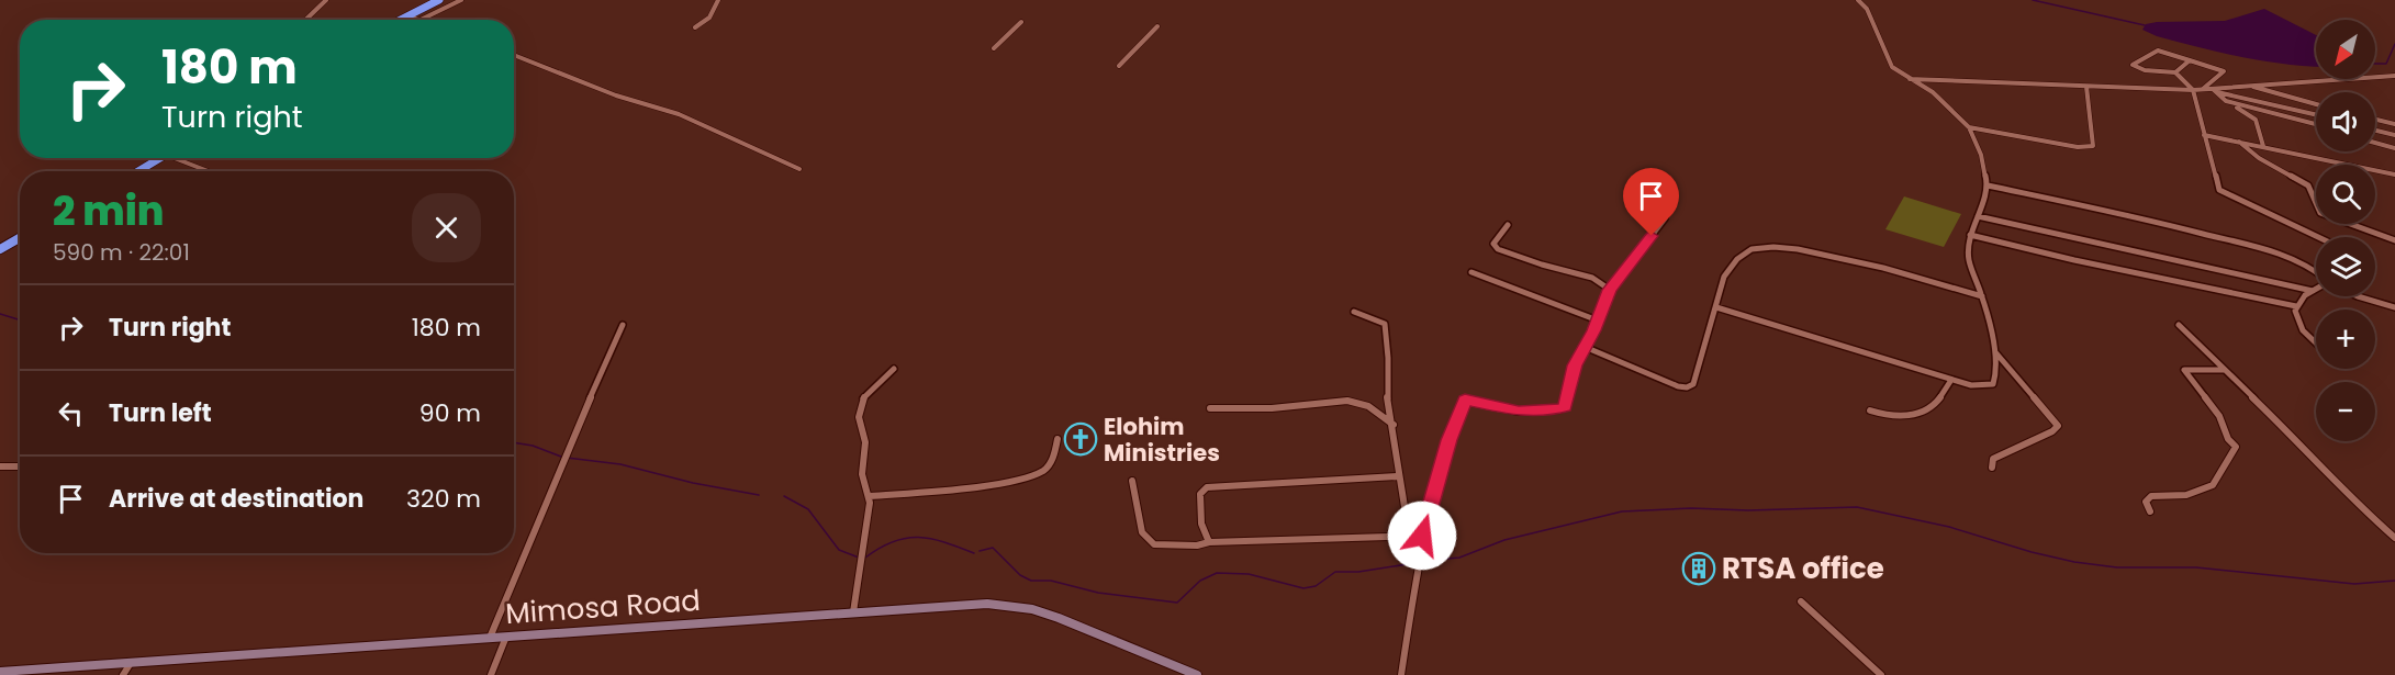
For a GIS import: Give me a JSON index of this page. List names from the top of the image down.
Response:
{
  "streets": {
    "street": ["Mimosa Road"]
  },
  "places": {
    "church": ["Elohim Ministries"],
    "building": ["RTSA office"]
  },
  "north": "bottom left",
  "page": {
    "map_buttons": ["+", "−"],
    "turn": ["180 m", "Turn right"],
    "heading": ["2 min", "590 m · 22:01"],
    "list": [
      {
        "name": "Turn right",
        "value": "180 m"
      },
      {
        "name": "Turn left",
        "value": "90 m"
      },
      {
        "name": "Arrive at destination",
        "value": "320 m"
      }
    ]
  }
}
